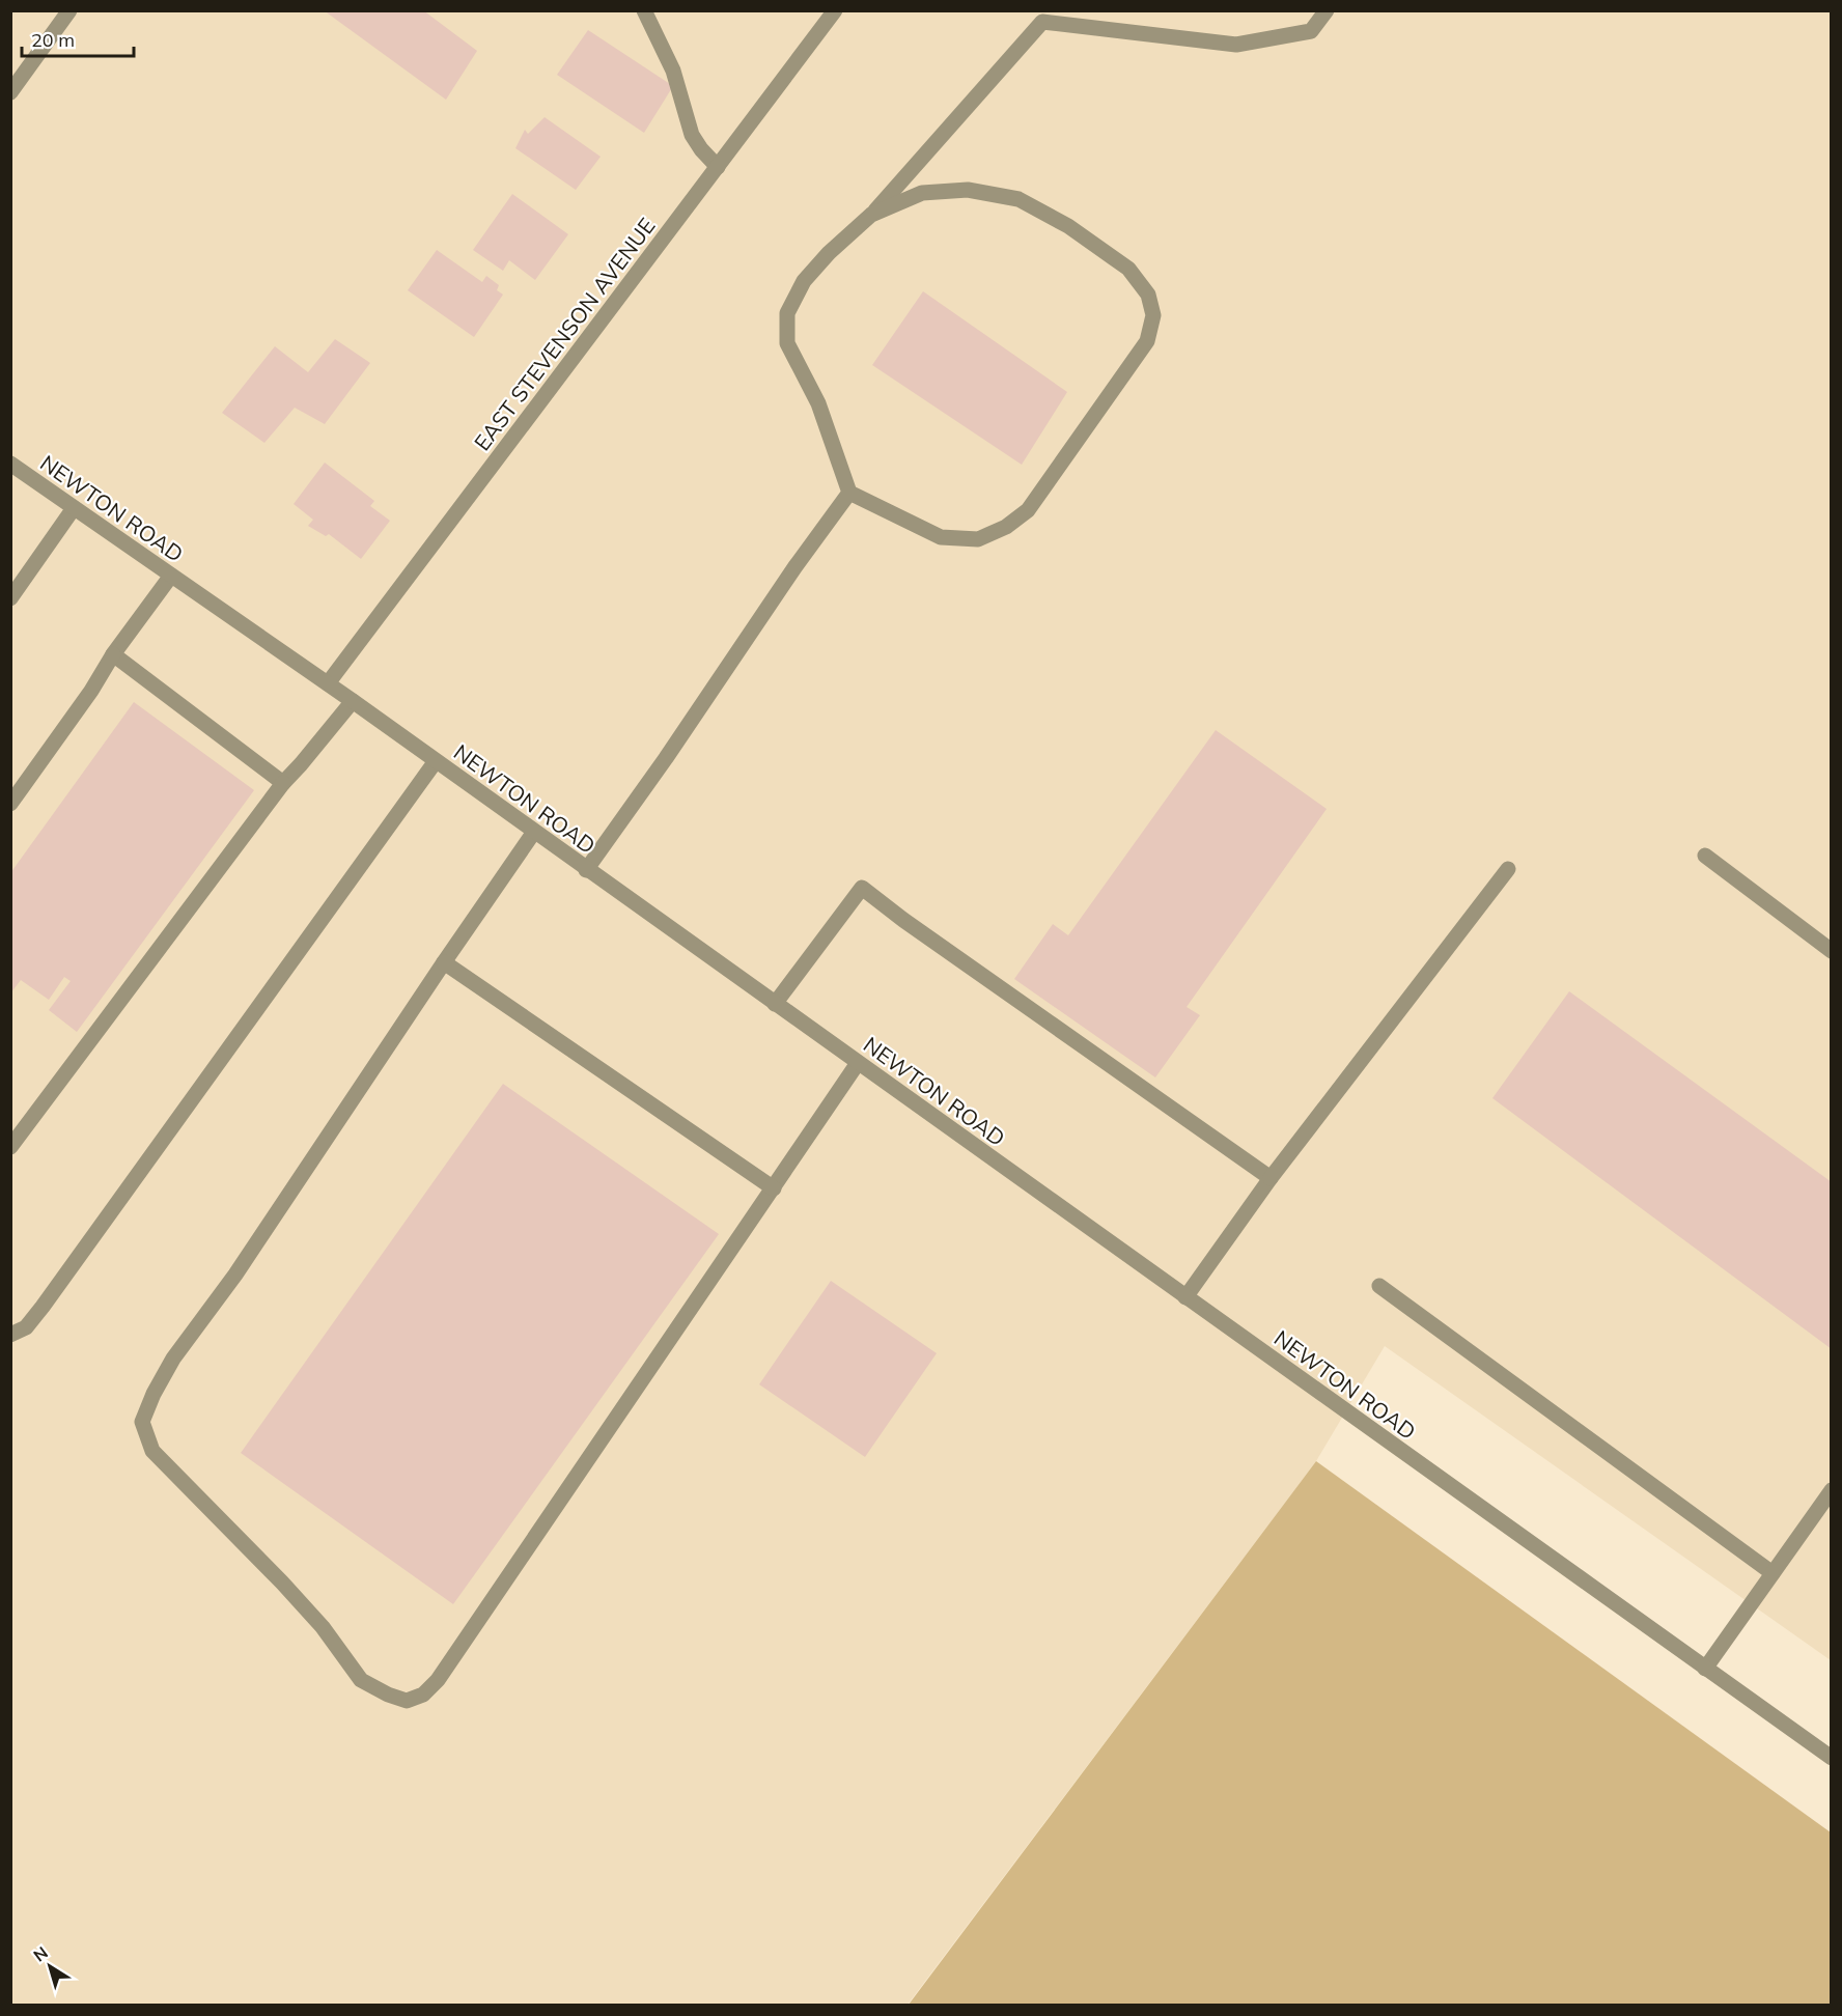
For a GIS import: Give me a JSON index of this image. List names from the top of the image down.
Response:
{
  "streets": {
    "street": ["EAST STEVENSON AVENUE", "NEWTON ROAD"]
  },
  "crossings": [
    ["EAST STEVENSON AVENUE", "NEWTON ROAD"]
  ],
  "scale_bar": "20 m",
  "north": "top left"
}
